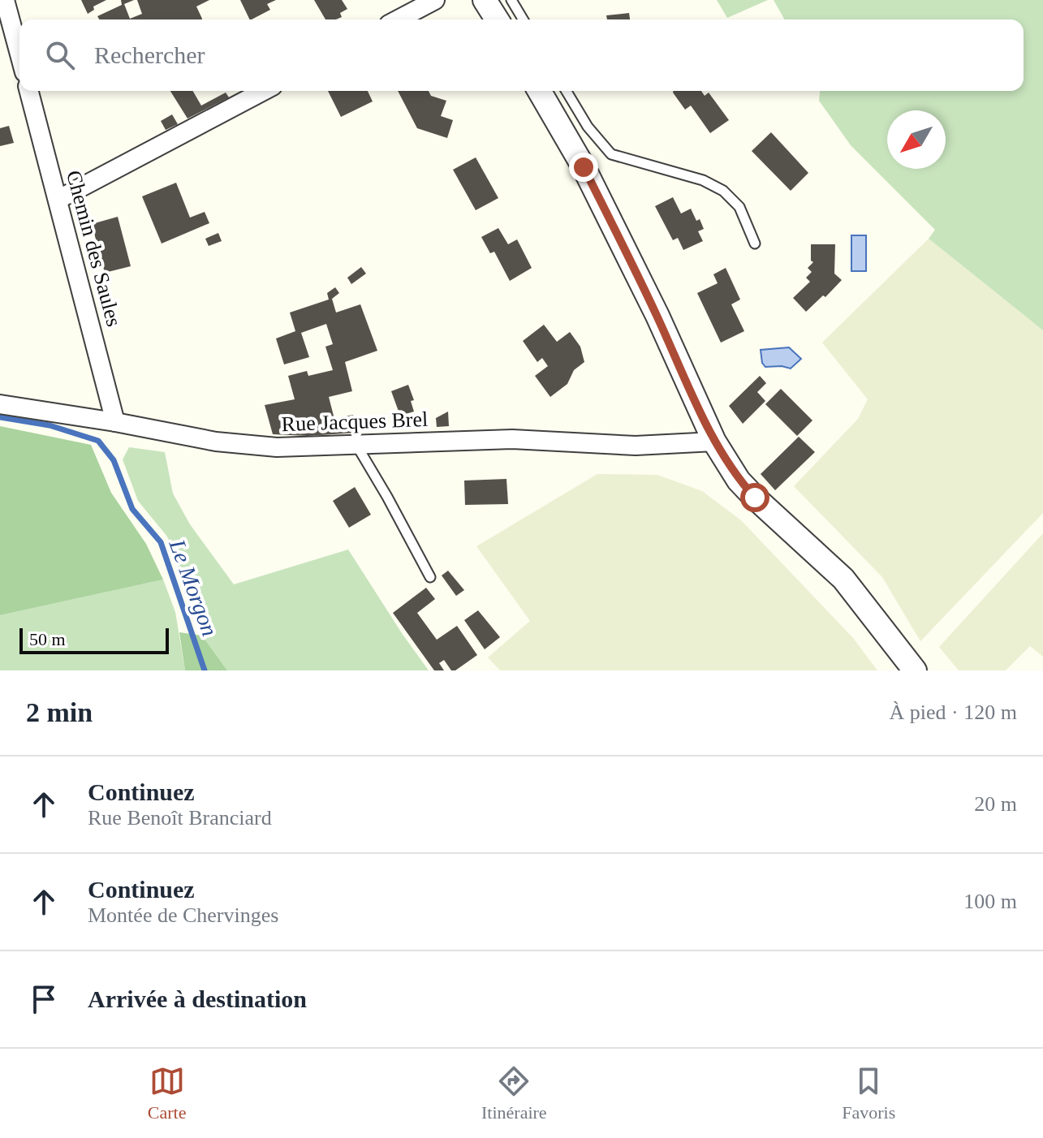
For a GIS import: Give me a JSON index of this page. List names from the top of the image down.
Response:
{
  "streets": {
    "street": ["Chemin des Saules", "Rue Jacques Brel"]
  },
  "crossings": [
    ["Chemin des Saules", "Rue Jacques Brel"]
  ],
  "water": ["Le Morgon"],
  "scale_bar": "50 m",
  "north": "bottom left",
  "page": {
    "search": "Rechercher",
    "scale": "50 m",
    "heading": ["2 min", "À pied · 120 m"],
    "list": [
      ["Continuez", "Rue Benoît Branciard", "20 m"],
      ["Continuez", "Montée de Chervinges", "100 m"],
      "Arrivée à destination"
    ],
    "nav": ["Carte", "Itinéraire", "Favoris"]
  }
}
